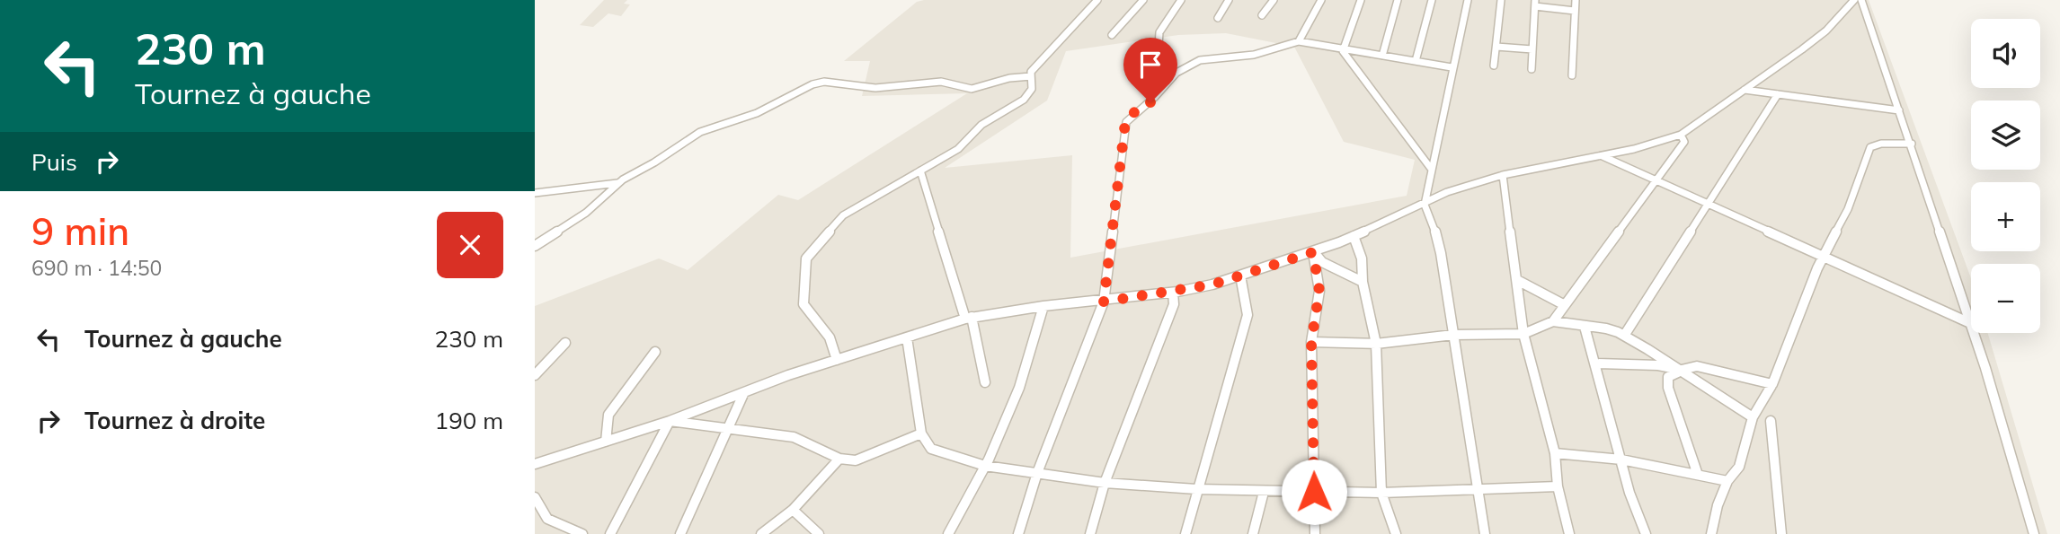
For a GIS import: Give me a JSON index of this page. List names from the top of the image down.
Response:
{
  "page": {
    "turn": ["230 m", "Tournez à gauche"],
    "map_buttons": ["+", "−"],
    "then": "Puis",
    "heading": ["9 min", "690 m · 14:50"],
    "list": [
      {
        "name": "Tournez à gauche",
        "value": "230 m"
      },
      {
        "name": "Tournez à droite",
        "value": "190 m"
      }
    ]
  }
}
